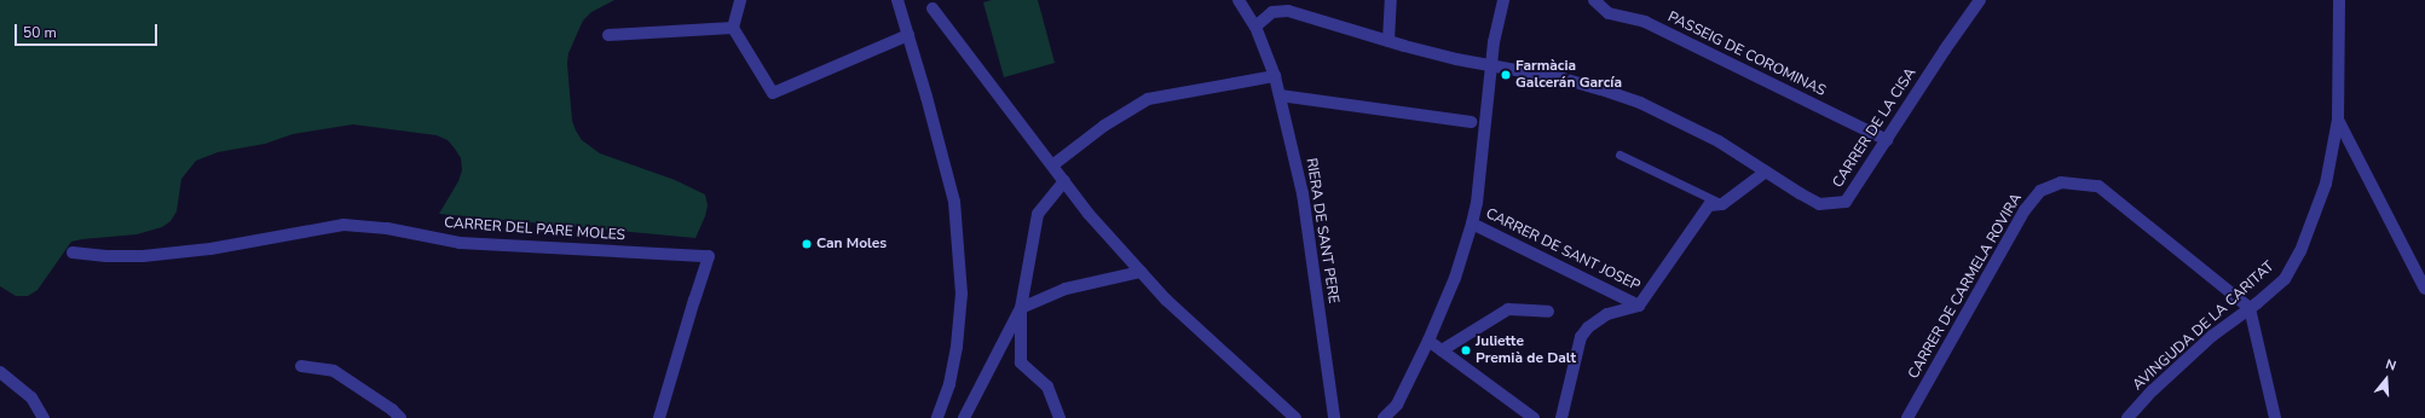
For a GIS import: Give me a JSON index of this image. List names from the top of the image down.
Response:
{
  "streets": {
    "street": [
      "PASSEIG DE COROMINAS",
      "CARRER DE LA CISA",
      "CARRER DEL PARE MOLES",
      "RIERA DE SANT PERE",
      "CARRER DE SANT JOSEP",
      "CARRER DE CARMELA ROVIRA",
      "AVINGUDA DE LA CARITAT"
    ]
  },
  "crossings": [
    ["PASSEIG DE COROMINAS", "CARRER DE LA CISA"],
    ["CARRER DE LA CISA", "RIERA DE SANT PERE"],
    ["CARRER DE LA CISA", "CARRER DE SANT JOSEP"],
    ["CARRER DE CARMELA ROVIRA", "AVINGUDA DE LA CARITAT"]
  ],
  "places": ["Farmàcia Galcerán García", "Can Moles", "Juliette Premià de Dalt"],
  "scale_bar": "50 m",
  "north": "top"
}
